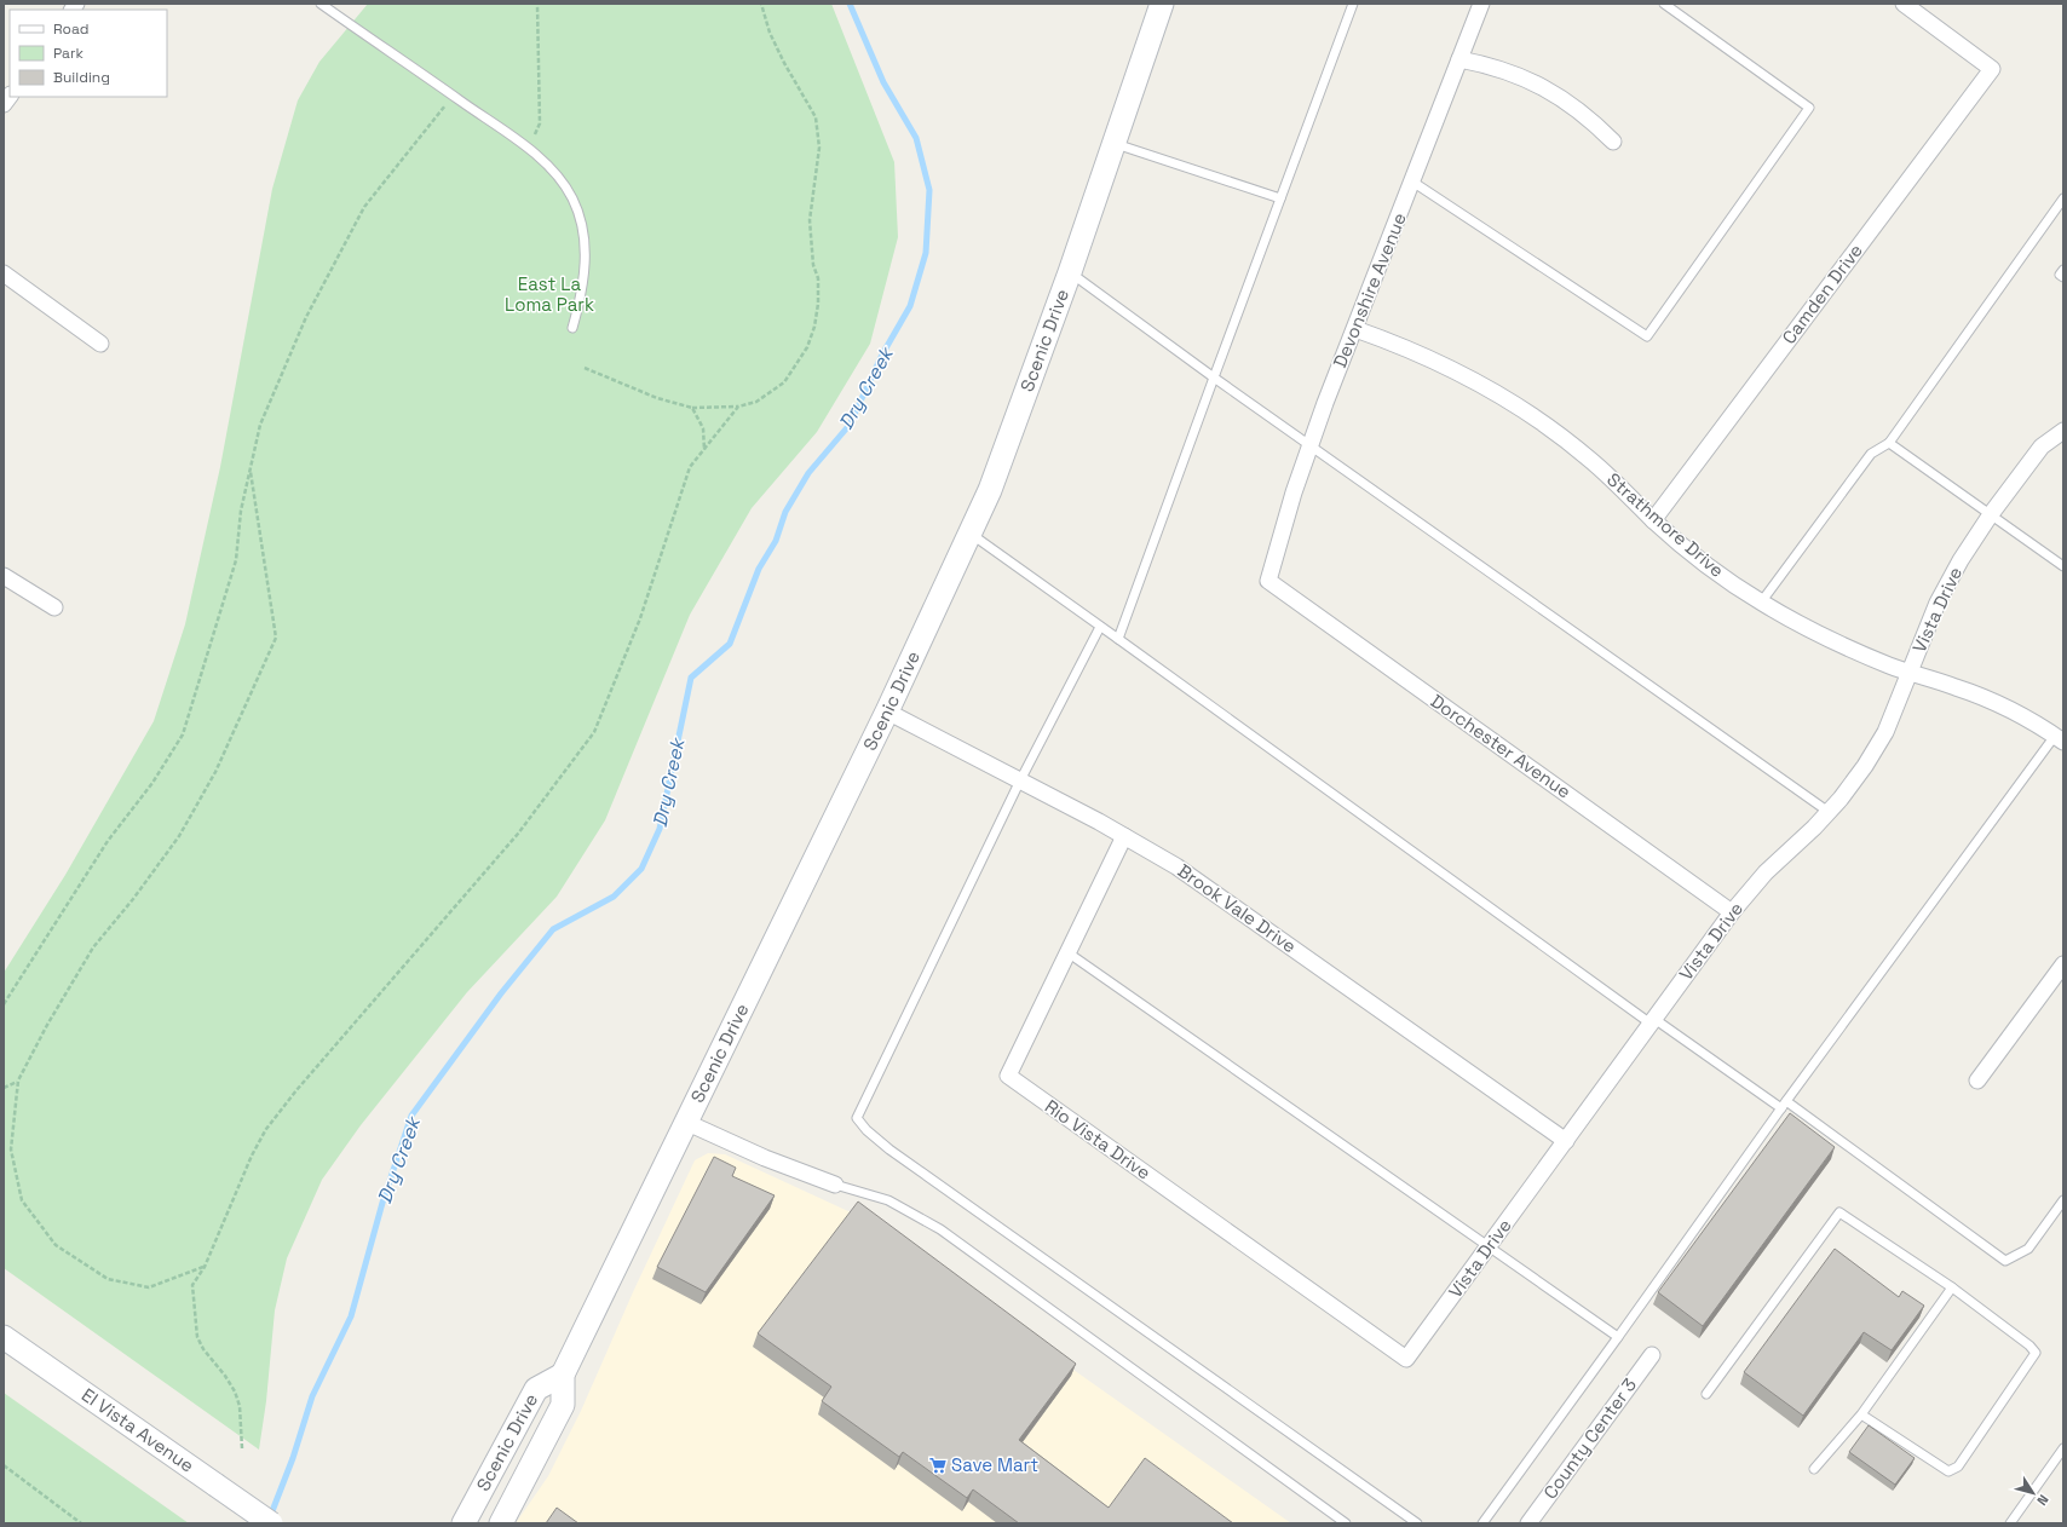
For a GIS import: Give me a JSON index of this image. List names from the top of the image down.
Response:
{
  "streets": {
    "main road": ["Scenic Drive", "El Vista Avenue"],
    "street": [
      "Devonshire Avenue",
      "Camden Drive",
      "Strathmore Drive",
      "Vista Drive",
      "Dorchester Avenue",
      "Brook Vale Drive",
      "Rio Vista Drive",
      "County Center 3"
    ]
  },
  "crossings": [
    ["Devonshire Avenue", "Strathmore Drive"],
    ["Devonshire Avenue", "Dorchester Avenue"],
    ["Camden Drive", "Strathmore Drive"],
    ["Scenic Drive", "Brook Vale Drive"],
    ["Strathmore Drive", "Vista Drive"],
    ["Vista Drive", "Dorchester Avenue"],
    ["Vista Drive", "Brook Vale Drive"],
    ["Vista Drive", "Rio Vista Drive"],
    ["Brook Vale Drive", "Rio Vista Drive"]
  ],
  "water": ["Dry Creek"],
  "parks": ["East La Loma Park"],
  "places": {
    "supermarket": ["Save Mart"]
  },
  "legend": ["Road", "Park", "Building"],
  "north": "bottom right"
}
